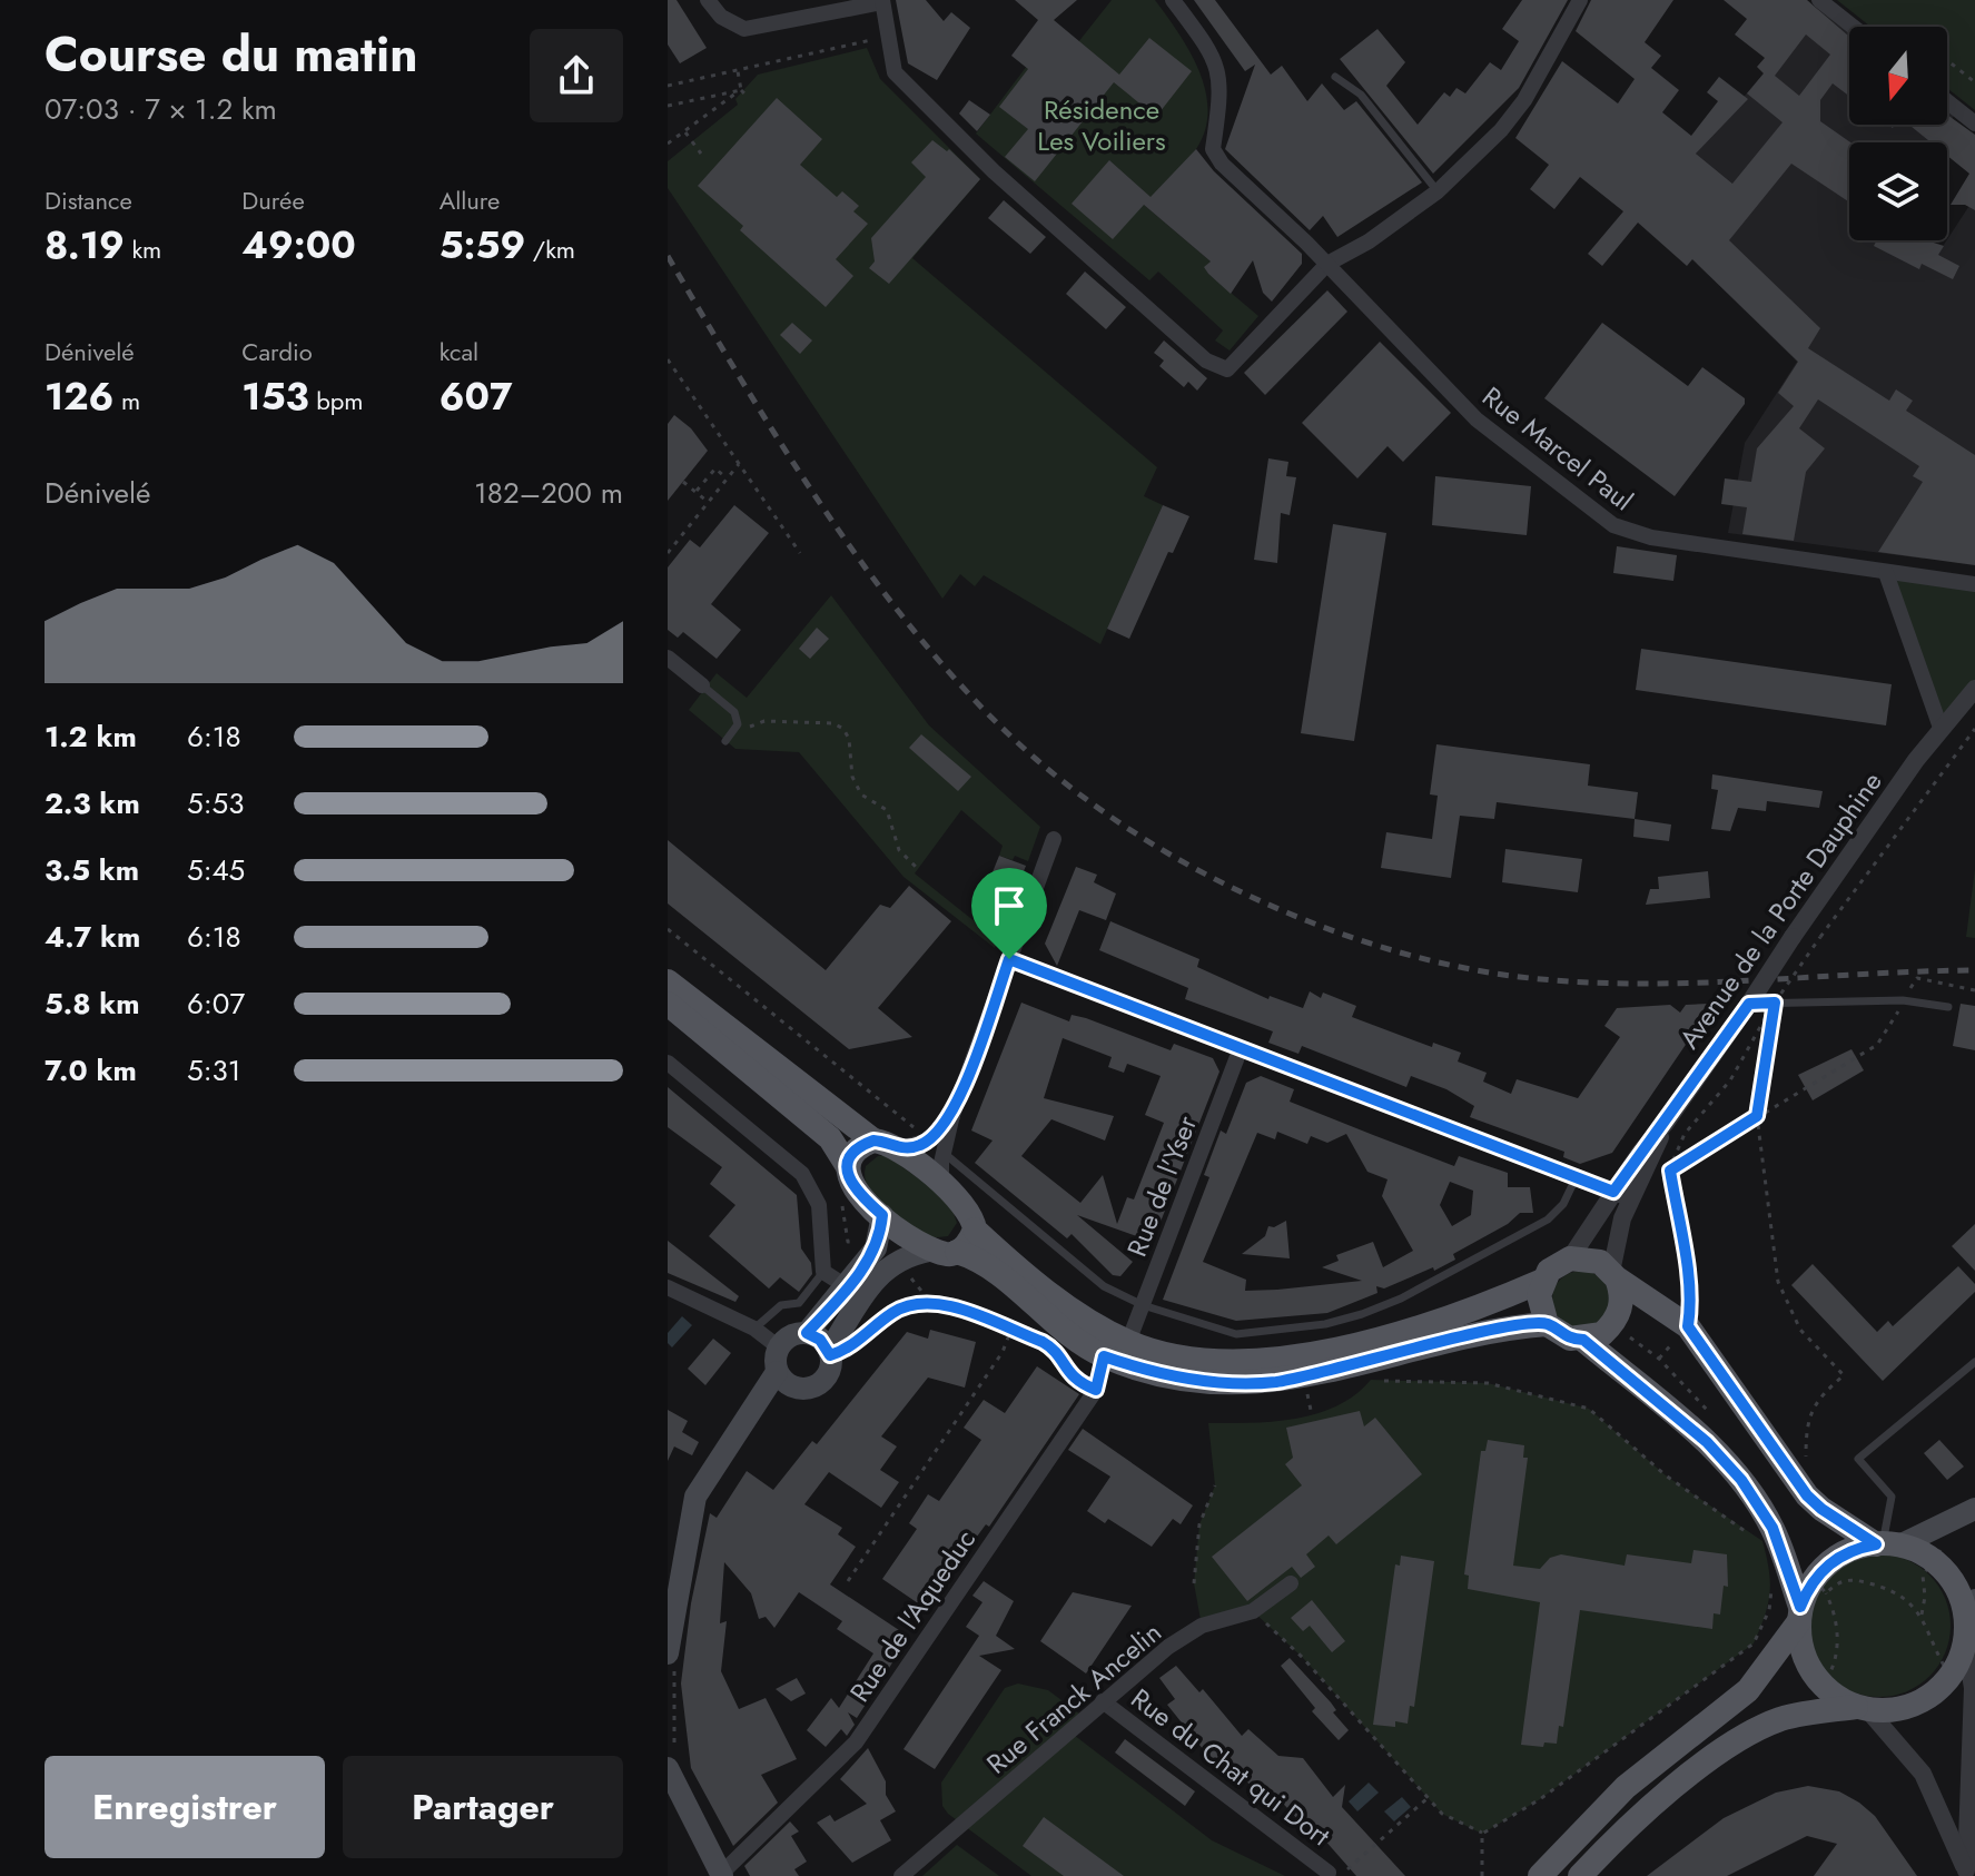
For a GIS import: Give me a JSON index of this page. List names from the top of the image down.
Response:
{
  "streets": {
    "street": [
      "Rue Marcel Paul",
      "Avenue de la Porte Dauphine",
      "Rue de l'Yser",
      "Rue de l'Aqueduc",
      "Rue Franck Ancelin",
      "Rue du Chat qui Dort"
    ]
  },
  "crossings": [
    ["Rue Franck Ancelin", "Rue du Chat qui Dort"]
  ],
  "parks": ["Résidence Les Voiliers"],
  "north": "bottom",
  "page": {
    "heading": ["Course du matin", "07:03 · 7 × 1.2 km"],
    "stats": [
      ["Distance", "8.19 km"],
      ["Durée", "49:00"],
      ["Allure", "5:59 /km"],
      ["Dénivelé", "126 m"],
      ["Cardio", "153 bpm"],
      ["kcal", "607"]
    ],
    "chart": ["Dénivelé", "182–200 m"],
    "list": [
      {
        "name": "1.2 km",
        "note": "6:18"
      },
      {
        "name": "2.3 km",
        "note": "5:53"
      },
      {
        "name": "3.5 km",
        "note": "5:45"
      },
      {
        "name": "4.7 km",
        "note": "6:18"
      },
      {
        "name": "5.8 km",
        "note": "6:07"
      },
      {
        "name": "7.0 km",
        "note": "5:31"
      }
    ],
    "buttons": ["Enregistrer", "Partager"]
  }
}
